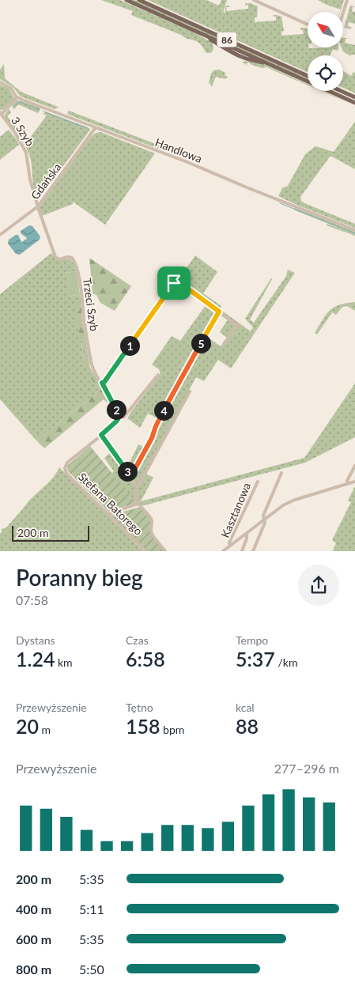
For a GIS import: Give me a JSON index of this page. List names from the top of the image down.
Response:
{
  "streets": {
    "main road": ["86"],
    "street": [
      "3 Szyb",
      "Handlowa",
      "Gdańska",
      "Trzeci Szyb",
      "Stefana Batorego",
      "Kasztanowa"
    ]
  },
  "crossings": [
    ["3 Szyb", "Gdańska"],
    ["3 Szyb", "Trzeci Szyb"],
    ["Handlowa", "Gdańska"],
    ["Gdańska", "Trzeci Szyb"]
  ],
  "scale_bar": "200 m",
  "north": "top left",
  "page": {
    "pins": [
      "5",
      "1",
      "2",
      "4",
      "3"
    ],
    "scale": "200 m",
    "heading": ["Poranny bieg", "07:58"],
    "stats": [
      ["Dystans", "1.24 km"],
      ["Czas", "6:58"],
      ["Tempo", "5:37 /km"],
      ["Przewyższenie", "20 m"],
      ["Tętno", "158 bpm"],
      ["kcal", "88"]
    ],
    "chart": ["Przewyższenie", "277–296 m"],
    "list": [
      {
        "name": "200 m",
        "note": "5:35"
      },
      {
        "name": "400 m",
        "note": "5:11"
      },
      {
        "name": "600 m",
        "note": "5:35"
      },
      {
        "name": "800 m",
        "note": "5:50"
      }
    ]
  }
}
